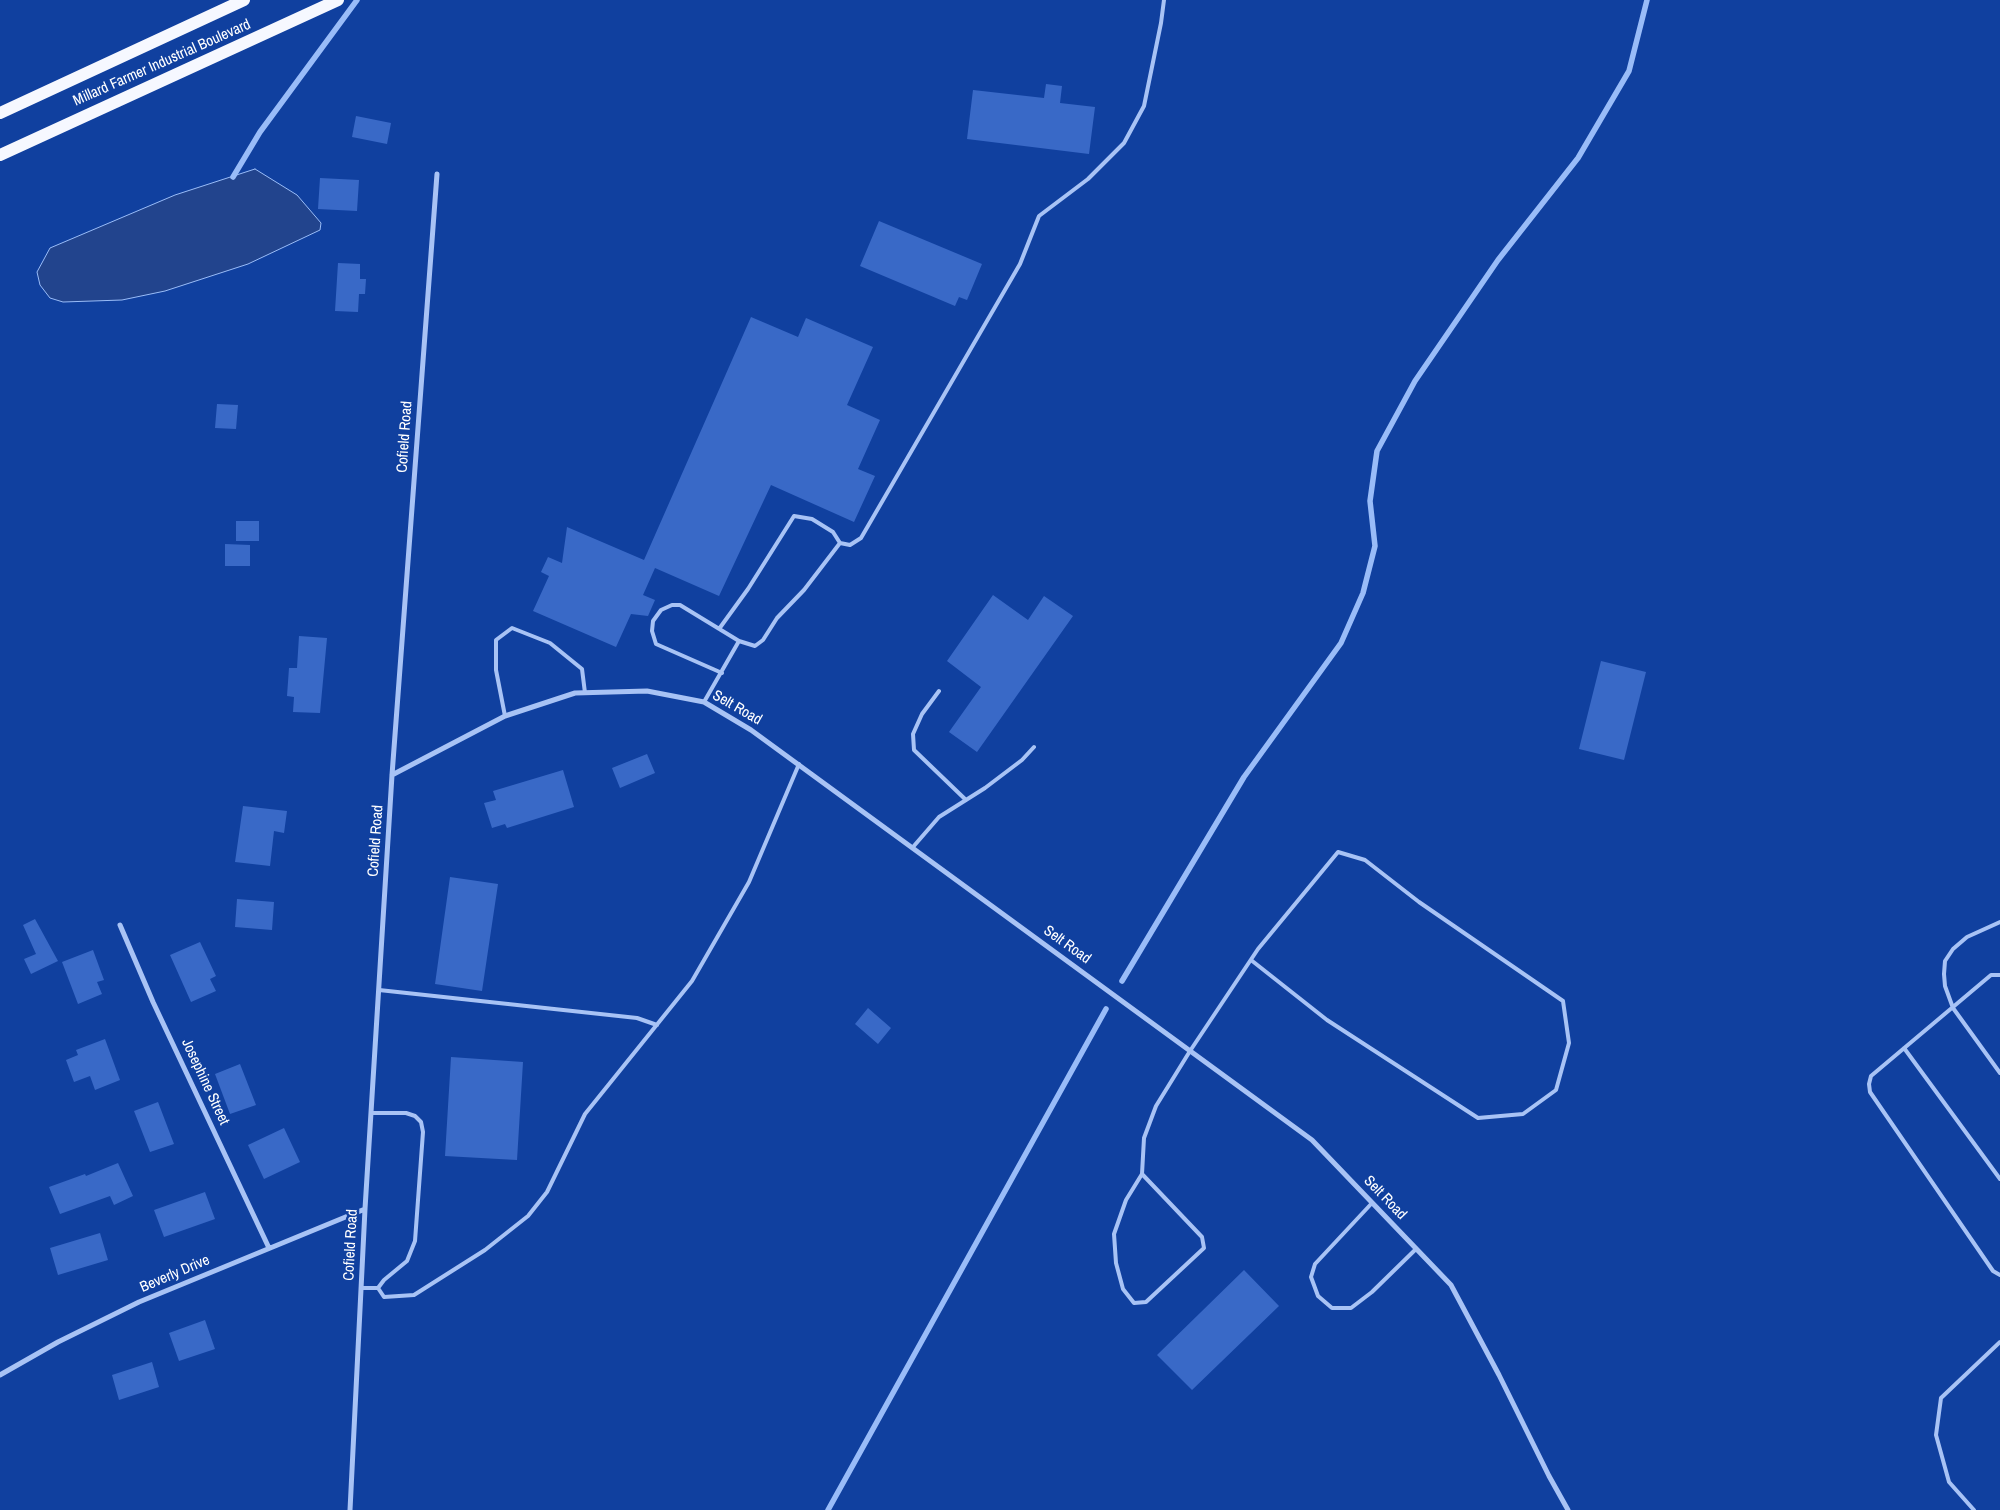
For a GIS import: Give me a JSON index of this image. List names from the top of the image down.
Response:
{
  "streets": {
    "main road": ["Millard Farmer Industrial Boulevard"],
    "street": [
      "Cofield Road",
      "Selt Road",
      "Josephine Street",
      "Beverly Drive"
    ]
  },
  "crossings": [
    ["Cofield Road", "Selt Road"],
    ["Cofield Road", "Beverly Drive"],
    ["Josephine Street", "Beverly Drive"]
  ]
}
